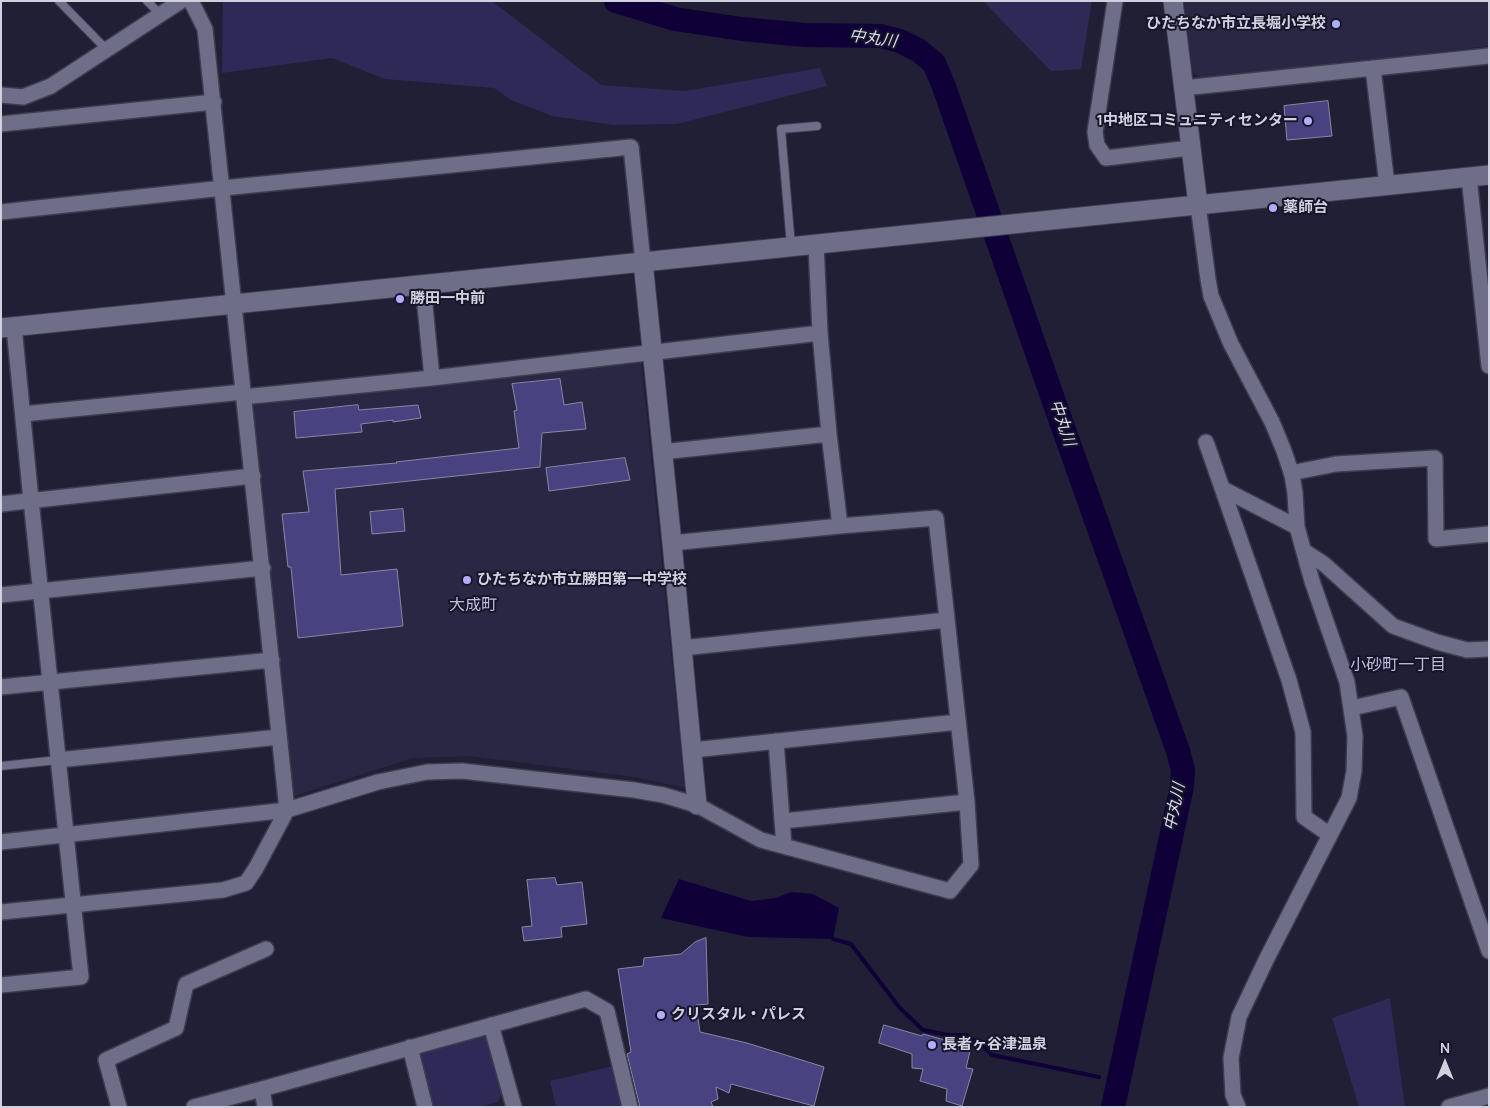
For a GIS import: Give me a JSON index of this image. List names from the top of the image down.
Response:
{
  "districts": ["大成町", "小砂町一丁目"],
  "water": ["中丸川"],
  "places": [
    "ひたちなか市立長堀小学校",
    "1中地区コミュニティセンター",
    "薬師台",
    "勝田一中前",
    "ひたちなか市立勝田第一中学校",
    "クリスタル・パレス",
    "長者ヶ谷津温泉"
  ],
  "north": "top"
}
